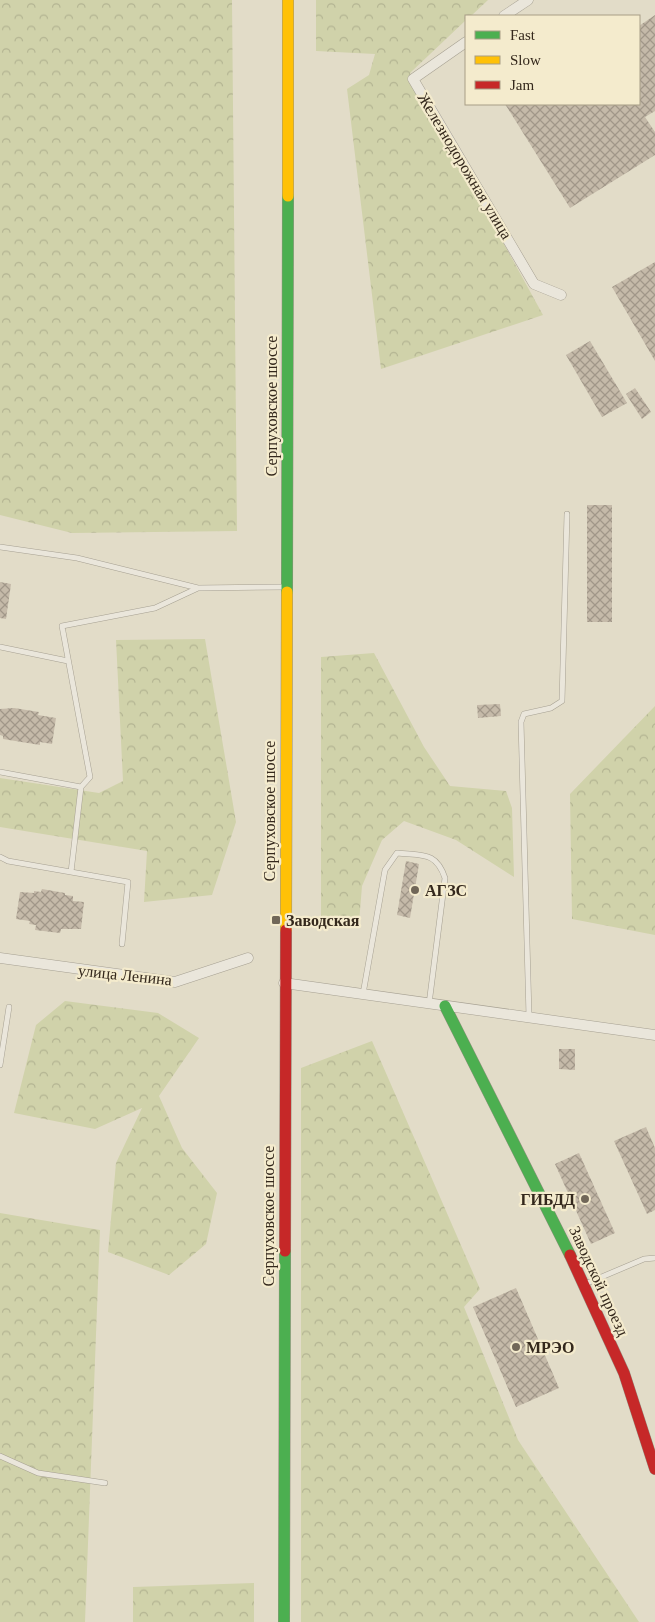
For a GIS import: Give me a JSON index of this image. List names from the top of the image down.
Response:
{
  "streets": {
    "main road": ["Серпуховское шоссе", "Заводской проезд"],
    "street": ["Железнодорожная улица", "улица Ленина"]
  },
  "places": {
    "other": ["АГЗС", "ГИБДД", "МРЭО"],
    "transit": ["Заводская"]
  },
  "legend": ["Fast", "Slow", "Jam"]
}
